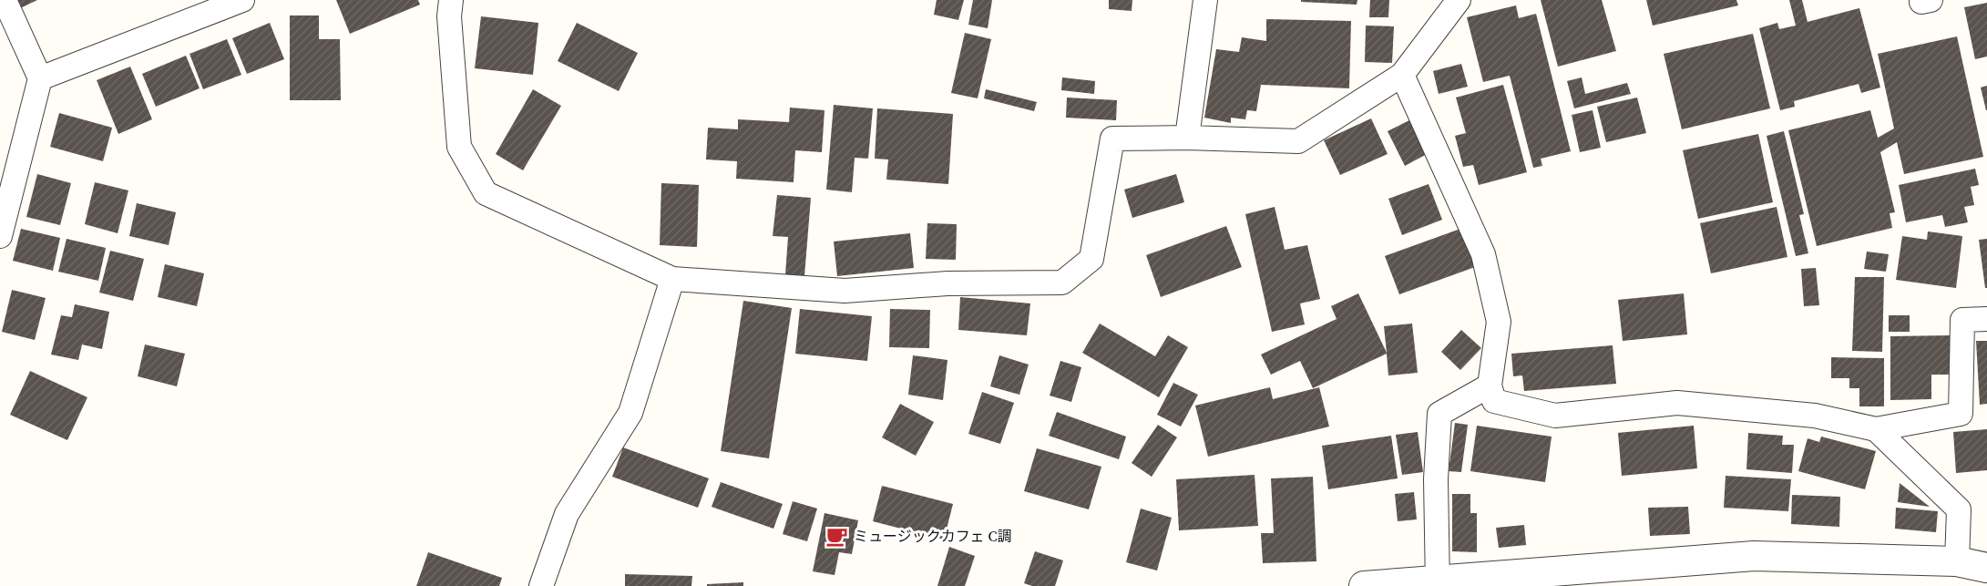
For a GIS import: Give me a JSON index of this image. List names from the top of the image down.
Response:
{
  "places": {
    "cafe": ["ミュージックカフェ C調"]
  }
}
